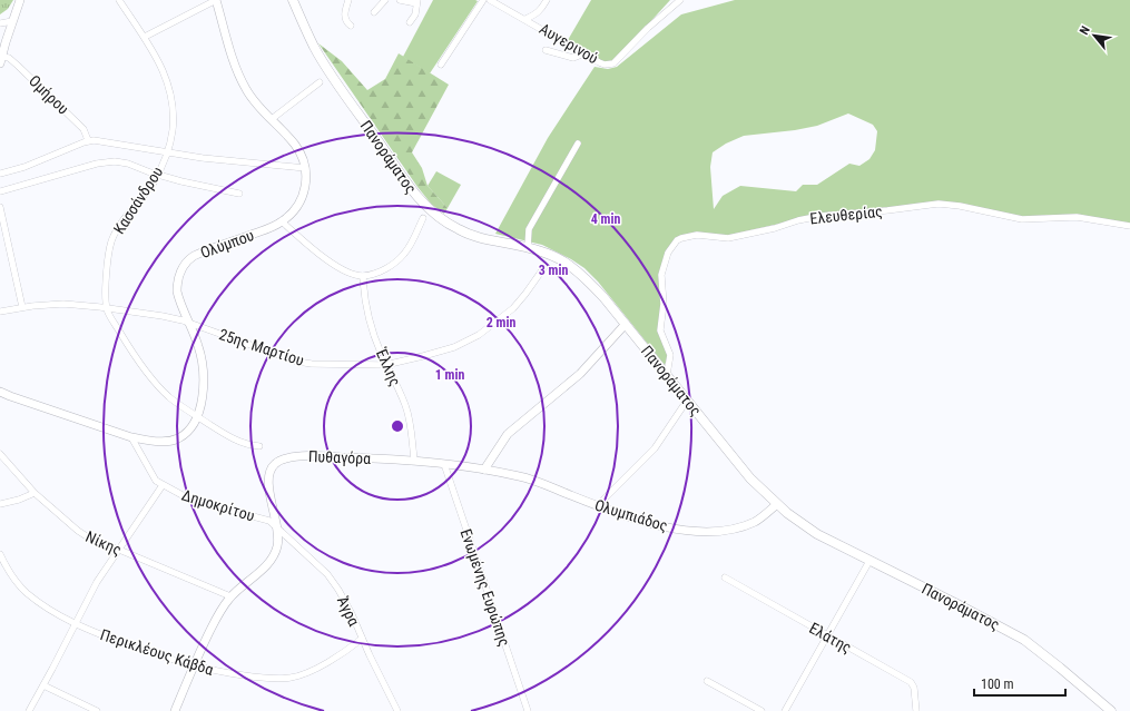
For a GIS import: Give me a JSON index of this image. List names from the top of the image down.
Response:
{
  "streets": {
    "main road": ["Πανοράματος"],
    "street": [
      "Αυγερινού",
      "Ομήρου",
      "Κασσάνδρου",
      "Ελευθερίας",
      "Ολύμπου",
      "25ης Μαρτίου",
      "Έλλης",
      "Πυθαγόρα",
      "Δημοκρίτου",
      "Ολυμπιάδος",
      "Νίκης",
      "Ενωμένης Ευρώπης",
      "Άγρα",
      "Ελάτης",
      "Περικλέους Κάβδα"
    ]
  },
  "crossings": [
    ["Πανοράματος", "Ελευθερίας"],
    ["Πανοράματος", "Ολυμπιάδος"],
    ["Κασσάνδρου", "Ολύμπου"],
    ["Κασσάνδρου", "25ης Μαρτίου"],
    ["Ολύμπου", "25ης Μαρτίου"],
    ["25ης Μαρτίου", "Έλλης"],
    ["Έλλης", "Πυθαγόρα"],
    ["Πυθαγόρα", "Δημοκρίτου"],
    ["Πυθαγόρα", "Ολυμπιάδος"],
    ["Πυθαγόρα", "Νίκης"],
    ["Πυθαγόρα", "Ενωμένης Ευρώπης"],
    ["Πυθαγόρα", "Άγρα"],
    ["Πυθαγόρα", "Περικλέους Κάβδα"],
    ["Δημοκρίτου", "Άγρα"],
    ["Άγρα", "Περικλέους Κάβδα"]
  ],
  "scale_bar": "100 m",
  "north": "top left",
  "rings": [
    "4 min",
    "3 min",
    "2 min",
    "1 min"
  ]
}
